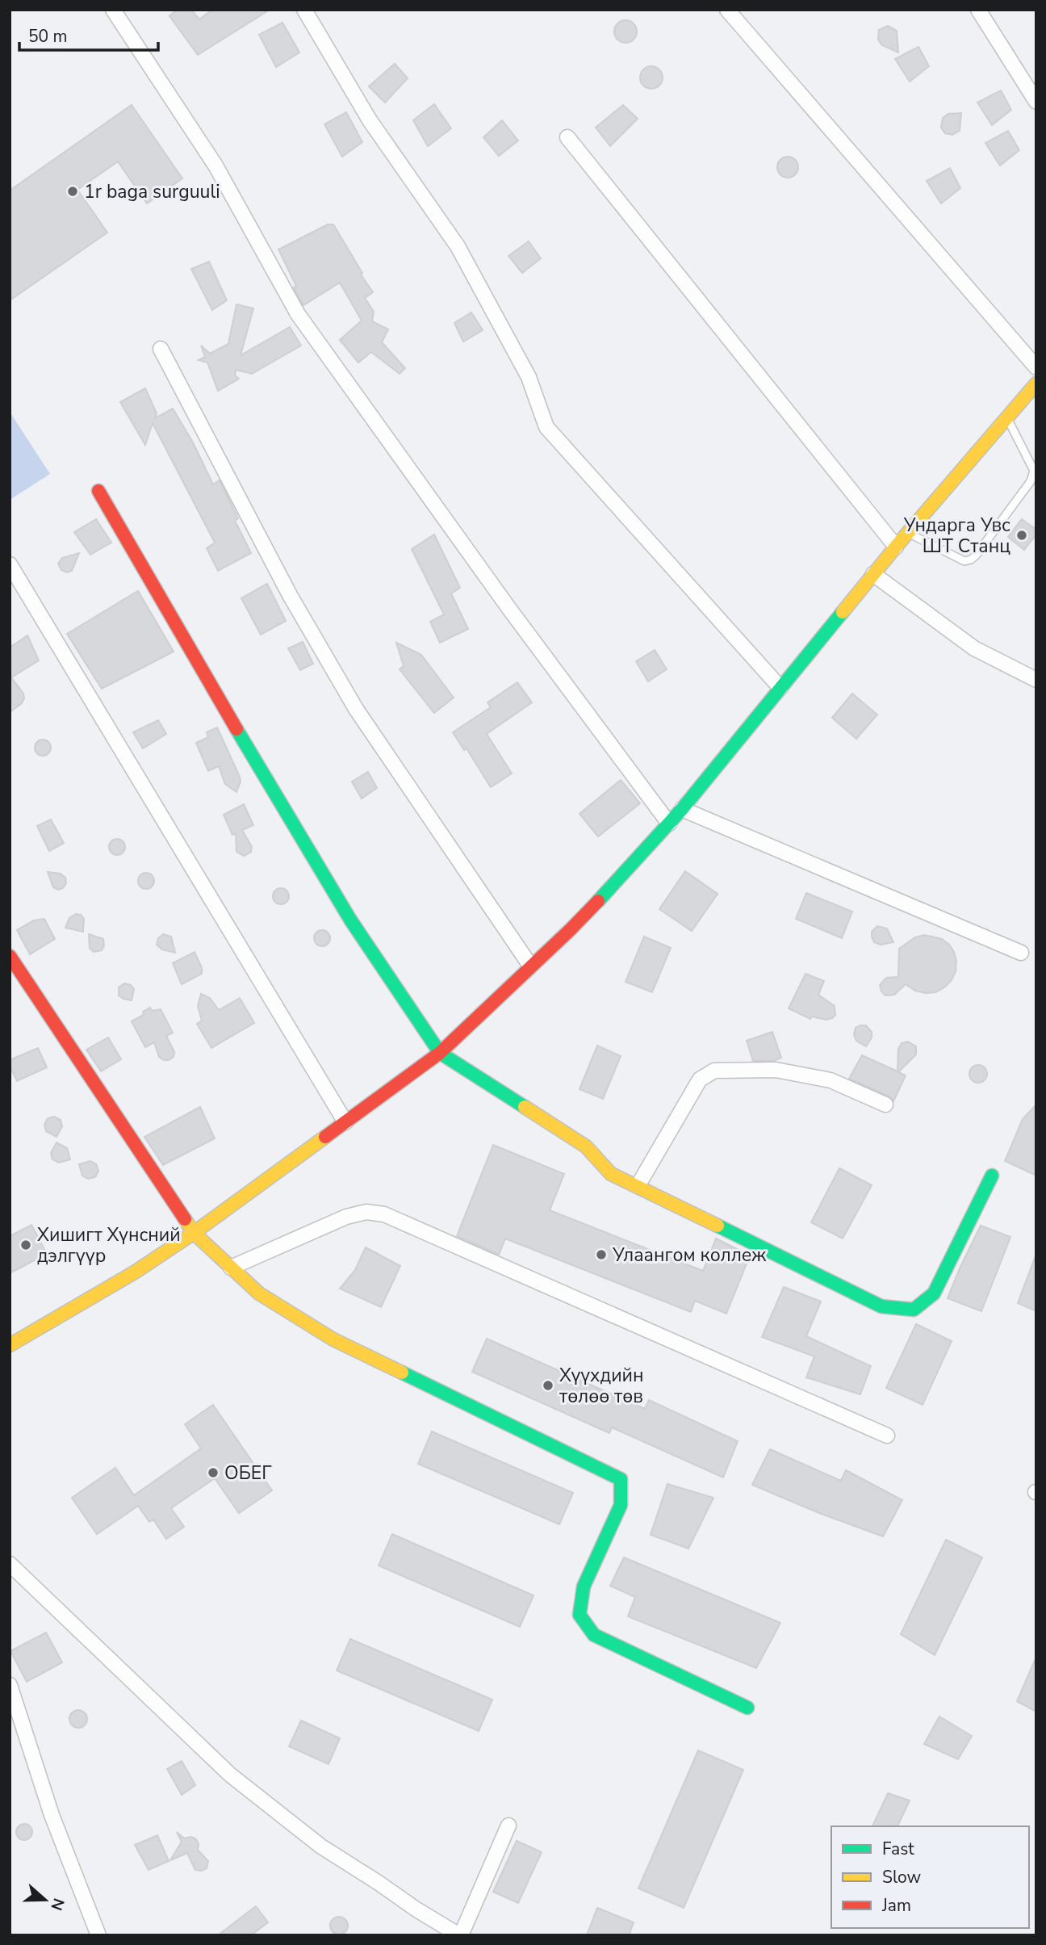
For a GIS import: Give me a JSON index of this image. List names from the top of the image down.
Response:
{
  "places": [
    "1r baga surguuli",
    "Ундарга Увс ШТ Станц",
    "Хишигт Хүнсний дэлгүүр",
    "Улаангом коллеж",
    "Хүүхдийн төлөө төв",
    "ОБЕГ"
  ],
  "legend": ["Fast", "Slow", "Jam"],
  "scale_bar": "50 m",
  "north": "right"
}
